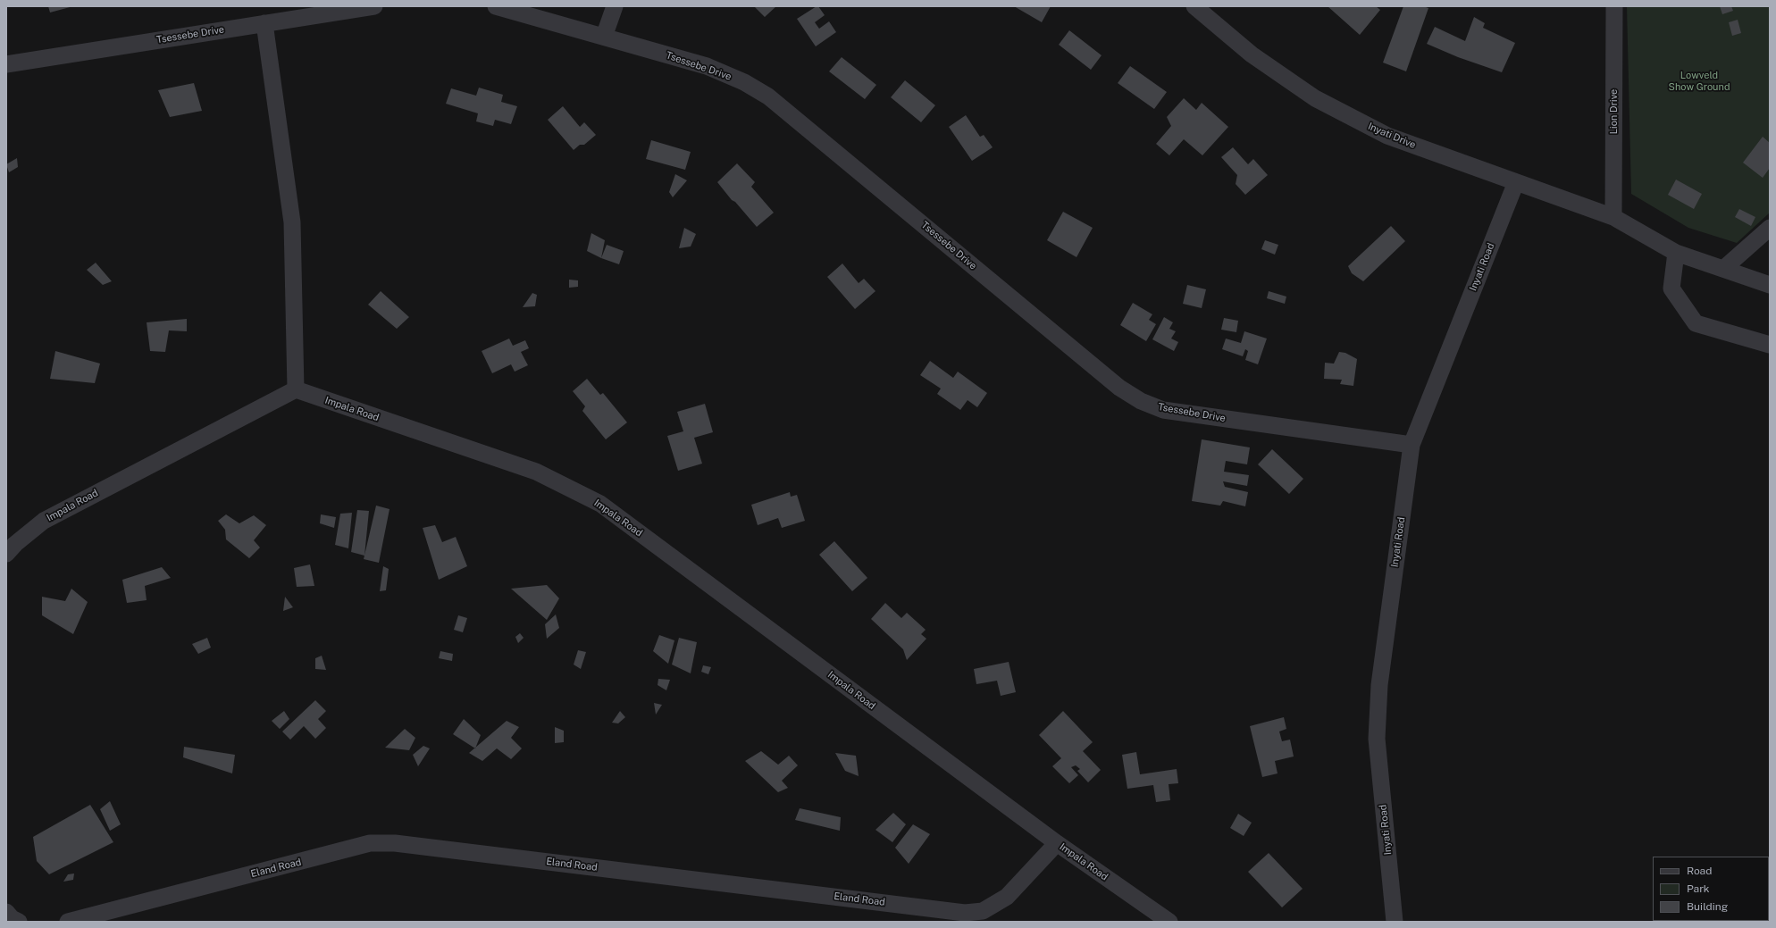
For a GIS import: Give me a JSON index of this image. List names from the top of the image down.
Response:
{
  "streets": {
    "street": [
      "Tsessebe Drive",
      "Lion Drive",
      "Inyati Drive",
      "Inyati Road",
      "Impala Road",
      "Eland Road"
    ]
  },
  "crossings": [
    ["Tsessebe Drive", "Inyati Road"],
    ["Lion Drive", "Inyati Drive"],
    ["Inyati Drive", "Inyati Road"],
    ["Impala Road", "Eland Road"]
  ],
  "parks": ["Lowveld Show Ground"],
  "legend": ["Road", "Park", "Building"]
}
